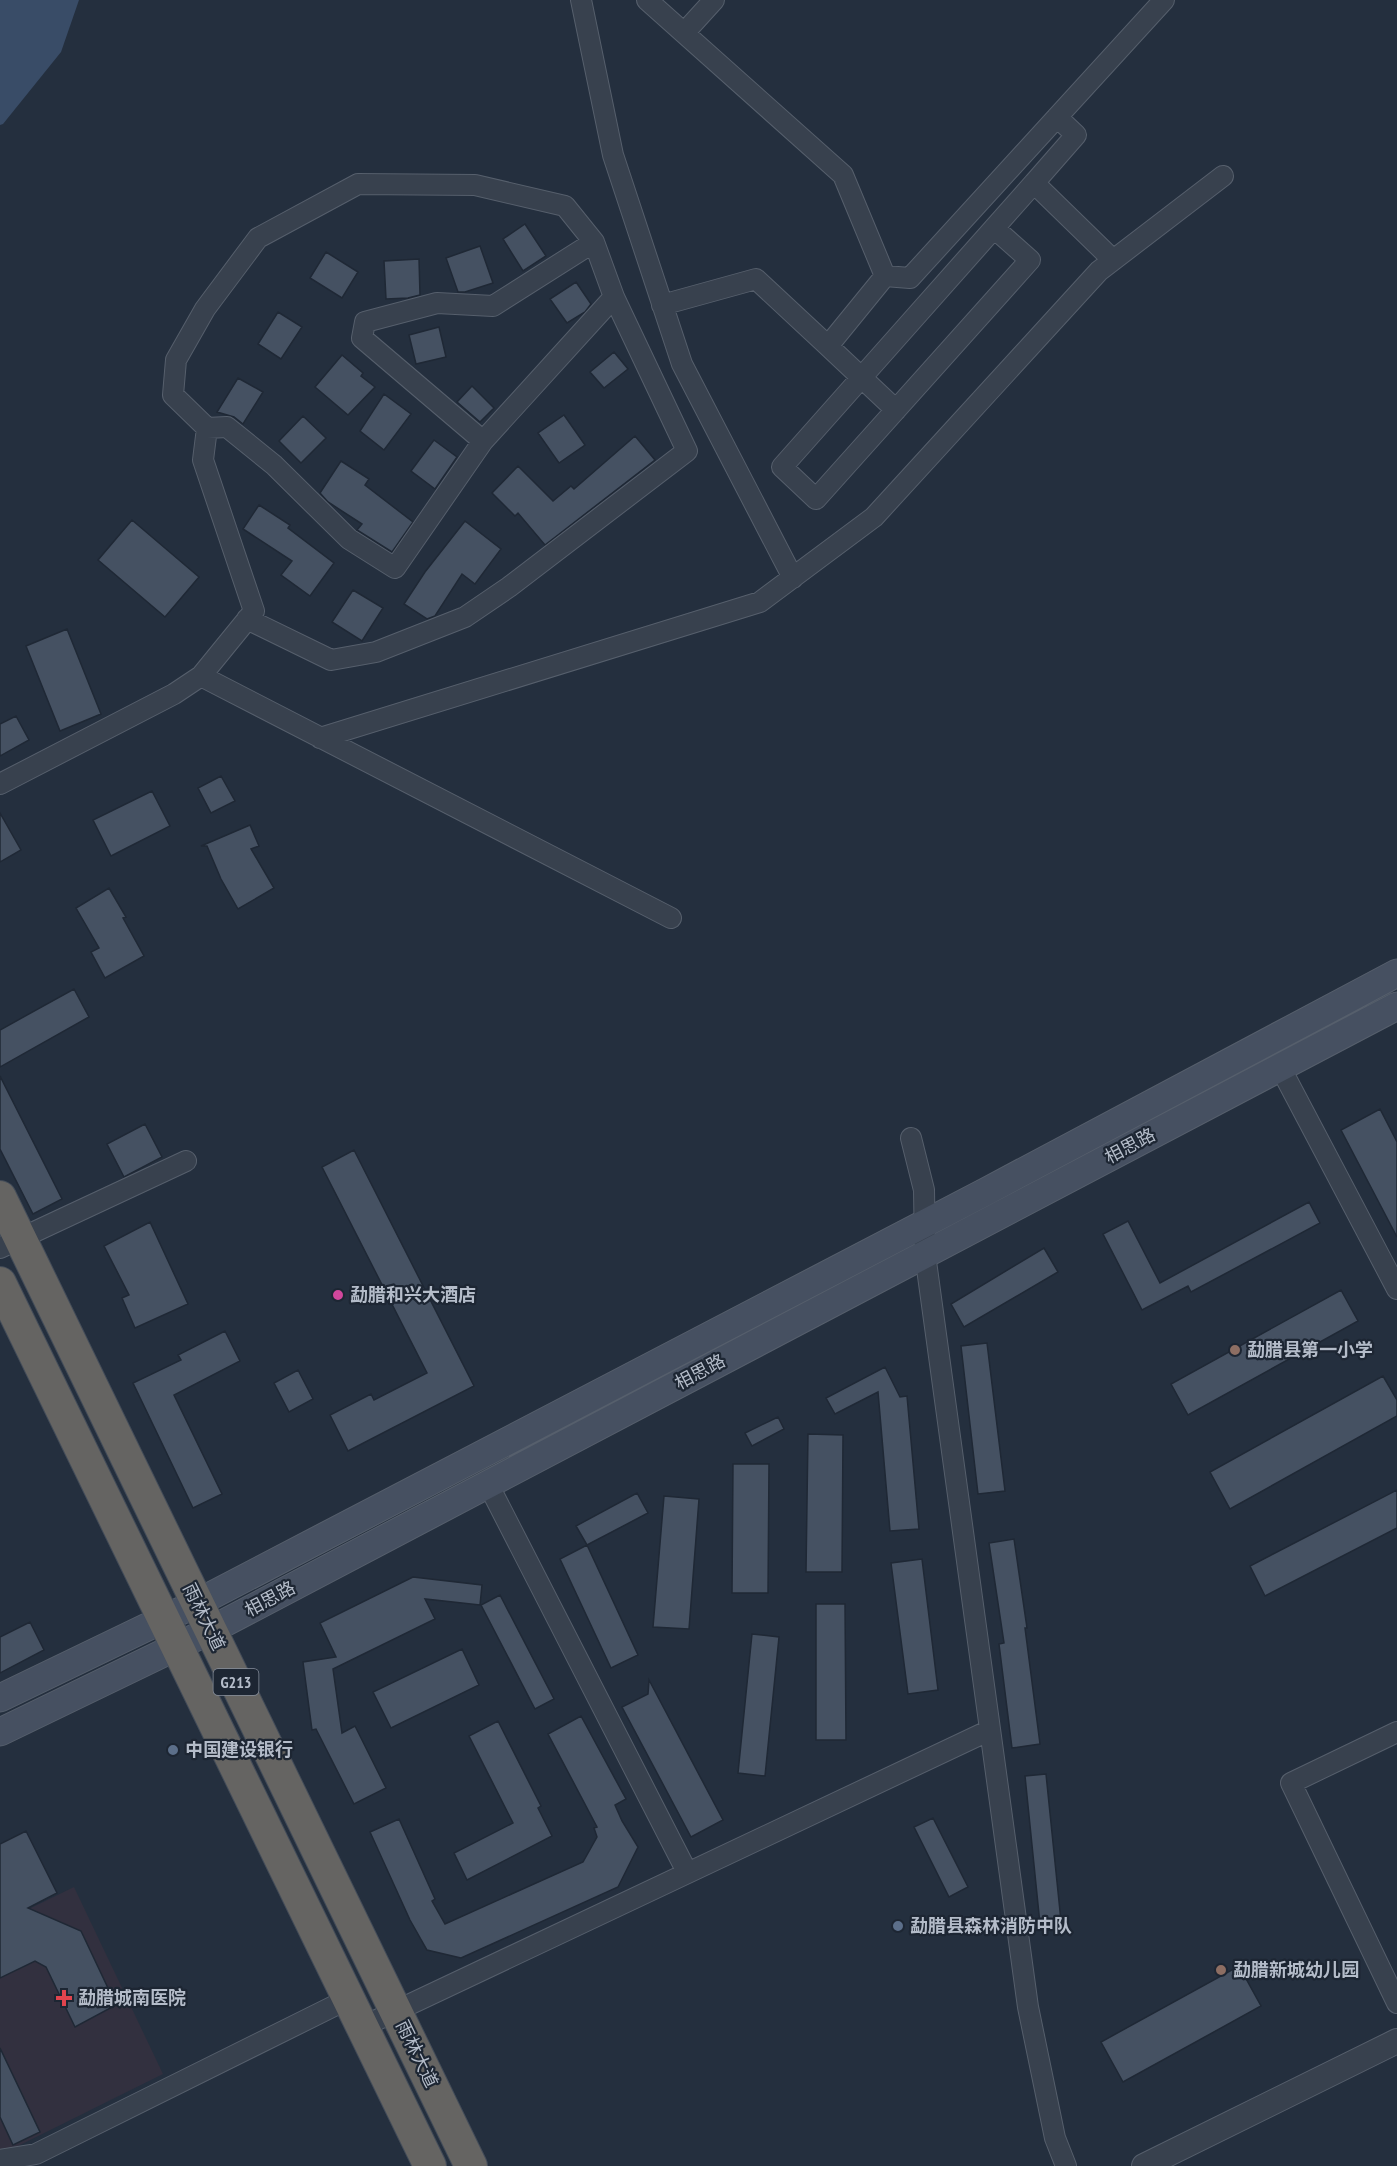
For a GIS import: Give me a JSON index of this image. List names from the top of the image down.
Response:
{
  "streets": {
    "highway": ["雨林大道", "G213"],
    "main road": ["相思路"]
  },
  "crossings": [
    ["相思路", "雨林大道"]
  ],
  "places": {
    "other": [
      "勐腊和兴大酒店",
      "勐腊县第一小学",
      "中国建设银行",
      "勐腊县森林消防中队",
      "勐腊新城幼儿园"
    ],
    "health": ["勐腊城南医院"]
  }
}
